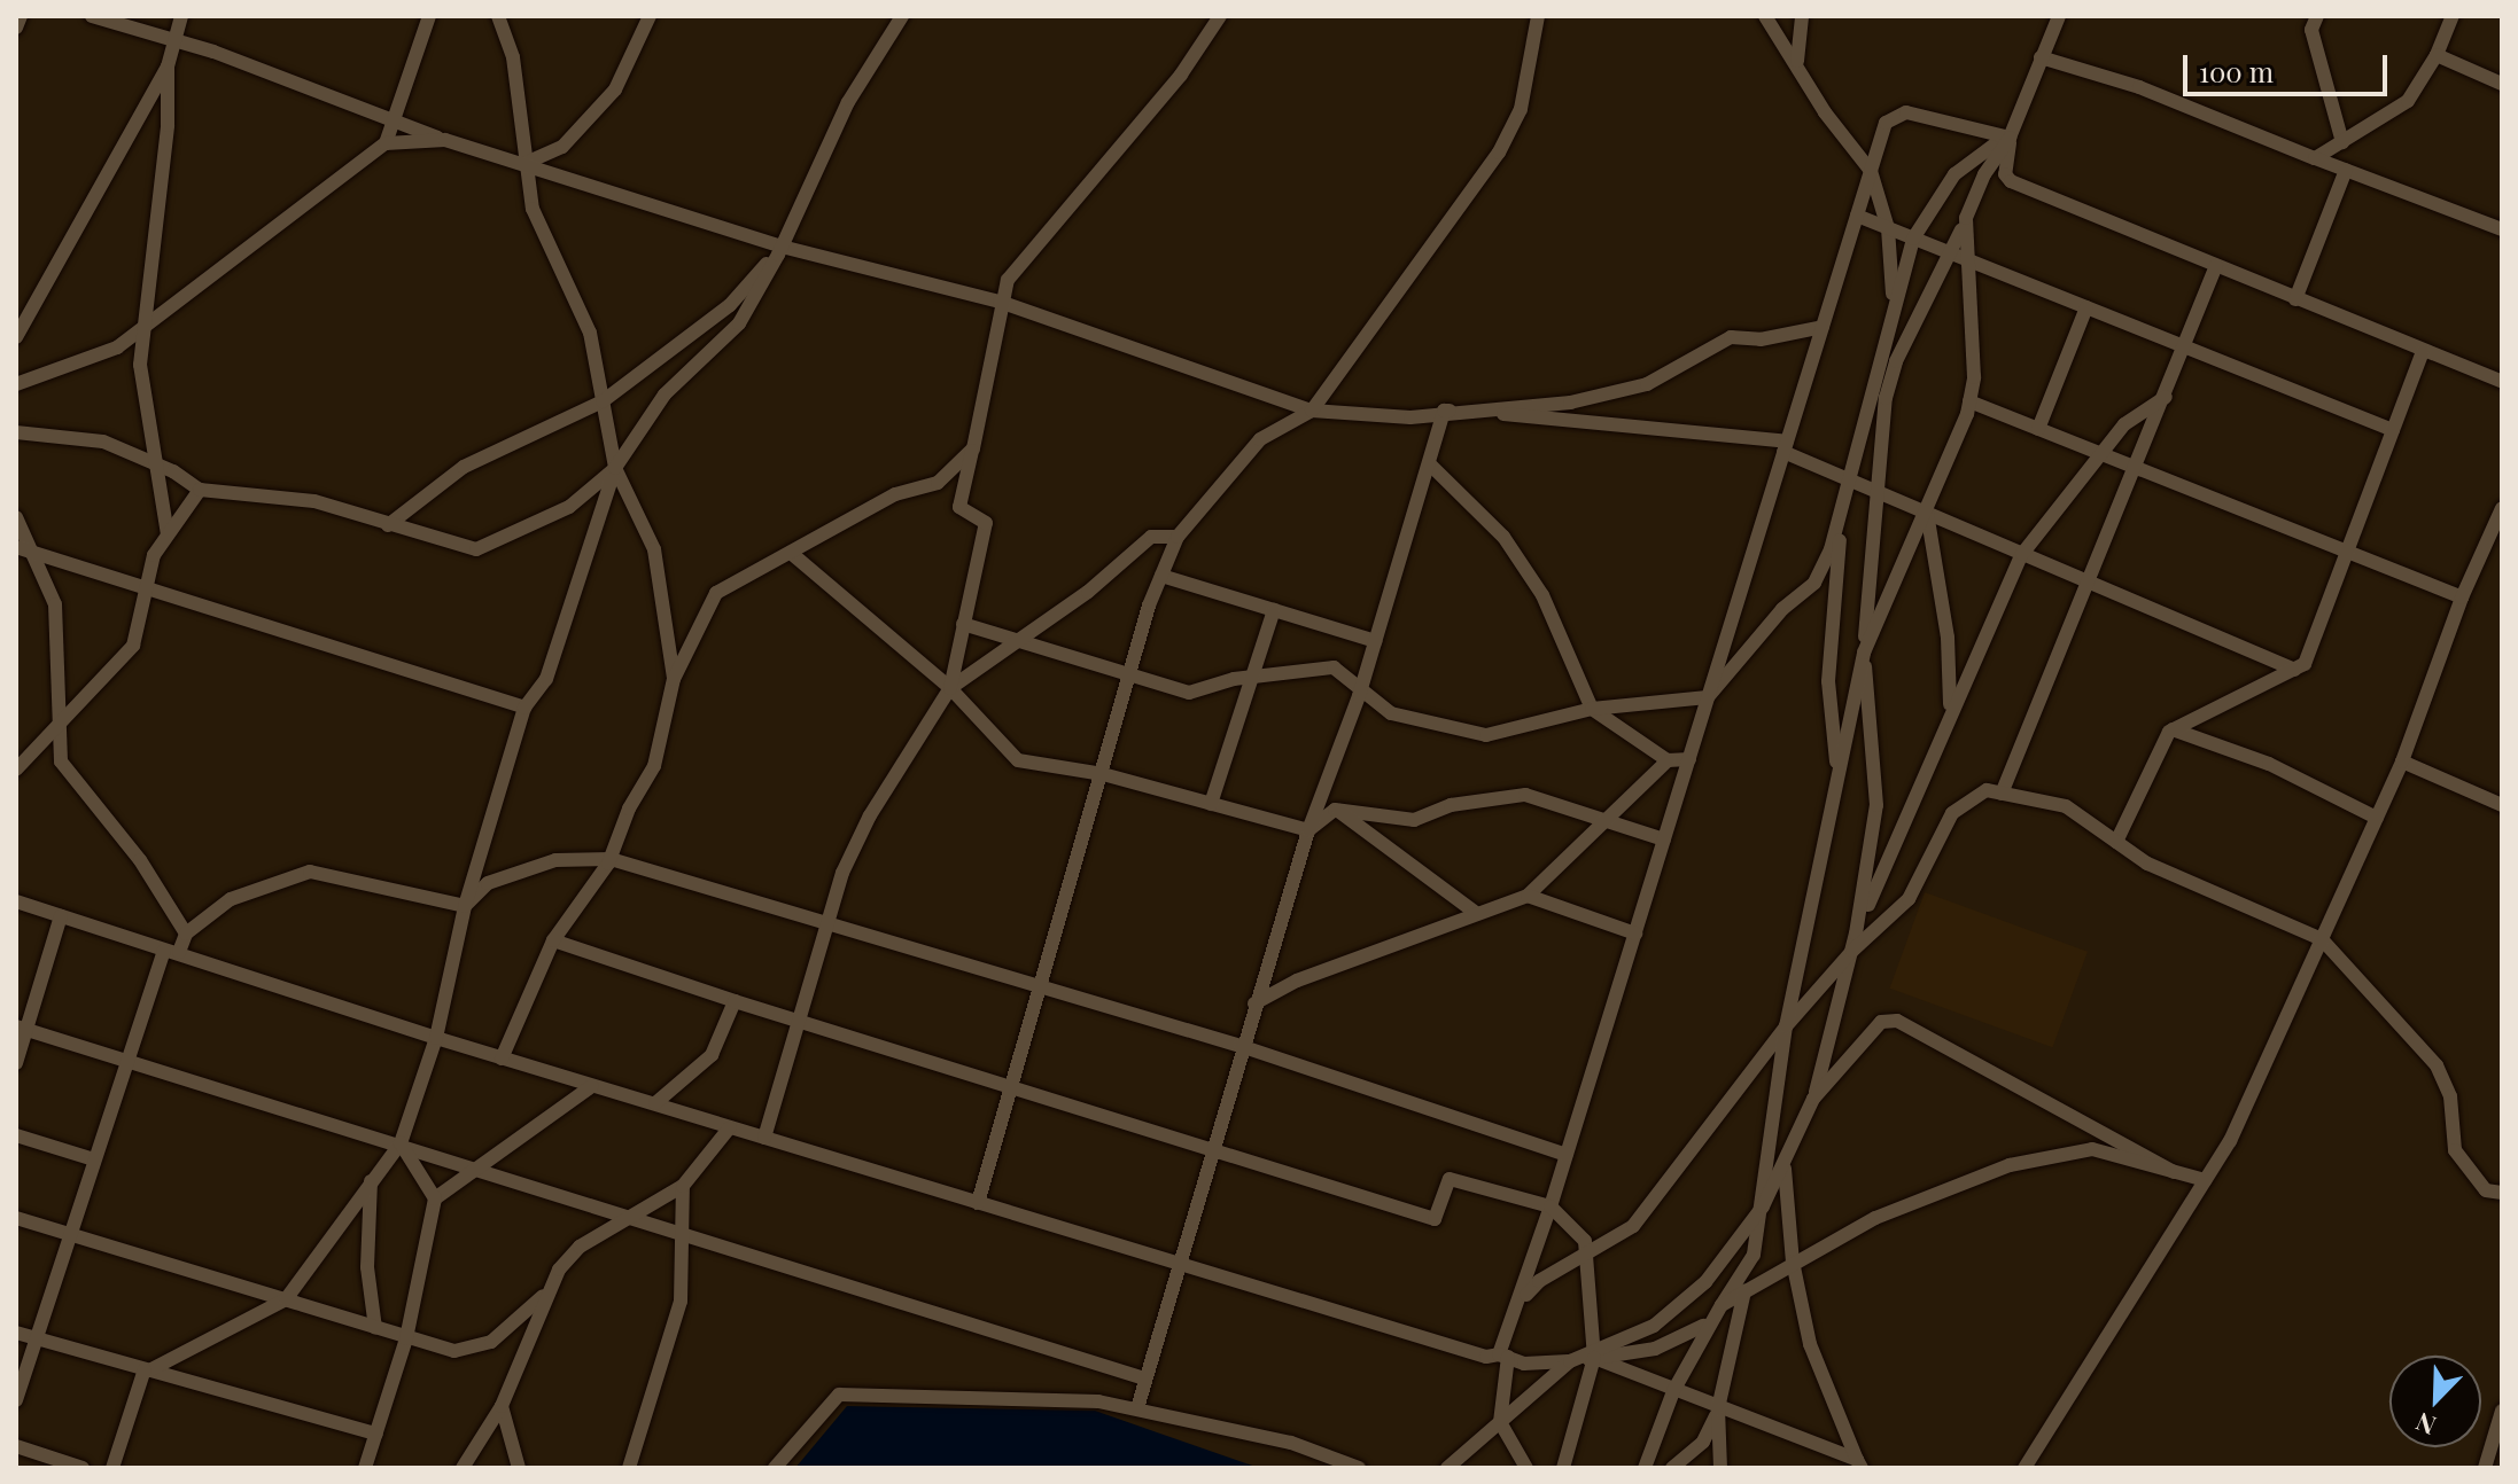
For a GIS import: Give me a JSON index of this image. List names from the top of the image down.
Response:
{
  "scale_bar": "100 m",
  "north": "bottom left"
}
